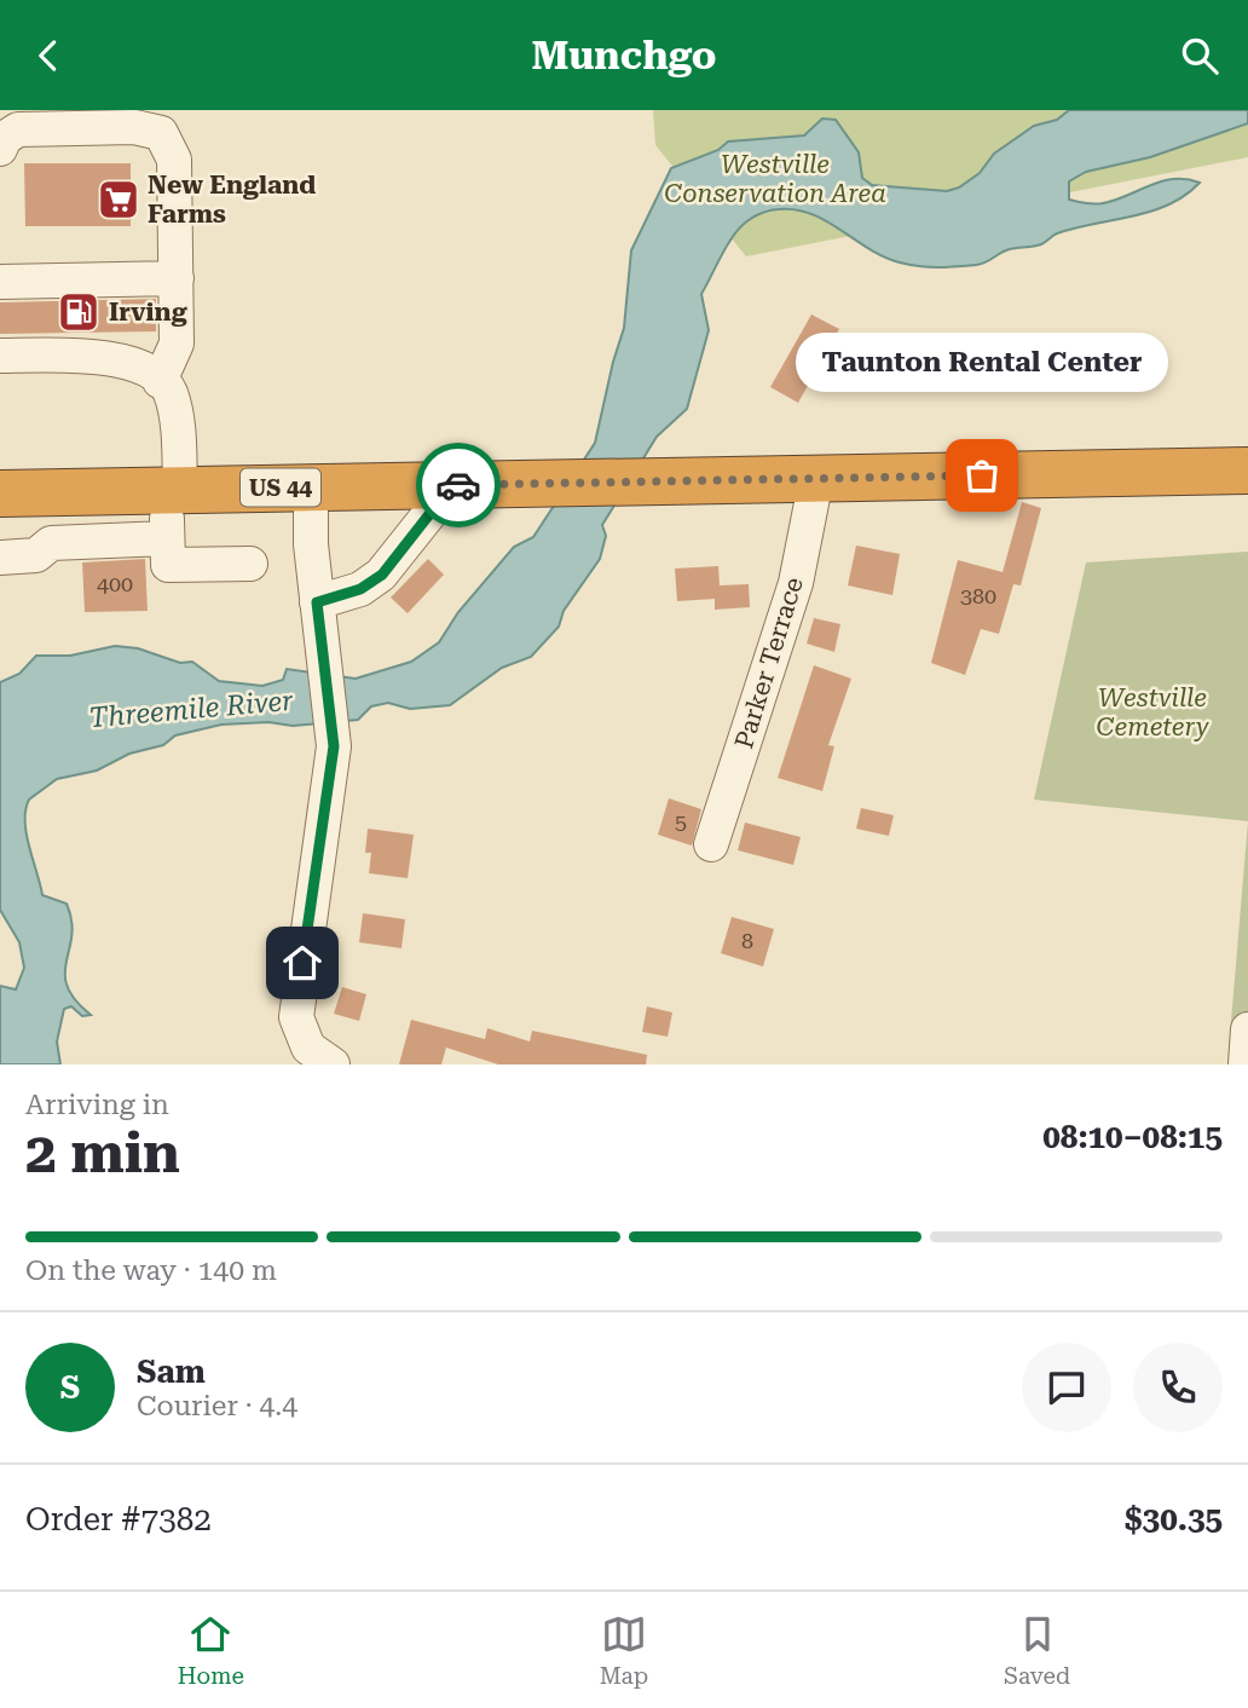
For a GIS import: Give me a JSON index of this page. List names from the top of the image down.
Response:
{
  "streets": {
    "highway": ["US 44"],
    "street": ["Parker Terrace"]
  },
  "crossings": [
    ["US 44", "Parker Terrace"]
  ],
  "water": ["Threemile River"],
  "parks": ["Westville Conservation Area", "Westville Cemetery"],
  "places": {
    "supermarket": ["New England Farms"],
    "fuel station": ["Irving"],
    "other": ["Taunton Rental Center"]
  },
  "house_numbers": [
    "400",
    "380",
    "5",
    "8"
  ],
  "page": {
    "header": "Munchgo",
    "bubble": "Taunton Rental Center",
    "heading": ["2 min", "Arriving in", "08:10–08:15"],
    "panel": [
      "Sam",
      "Courier · 4.4",
      "Order #7382",
      "$30.35"
    ],
    "bar": "On the way · 140 m",
    "round": "S",
    "tabs": ["Home", "Map", "Saved"]
  }
}
